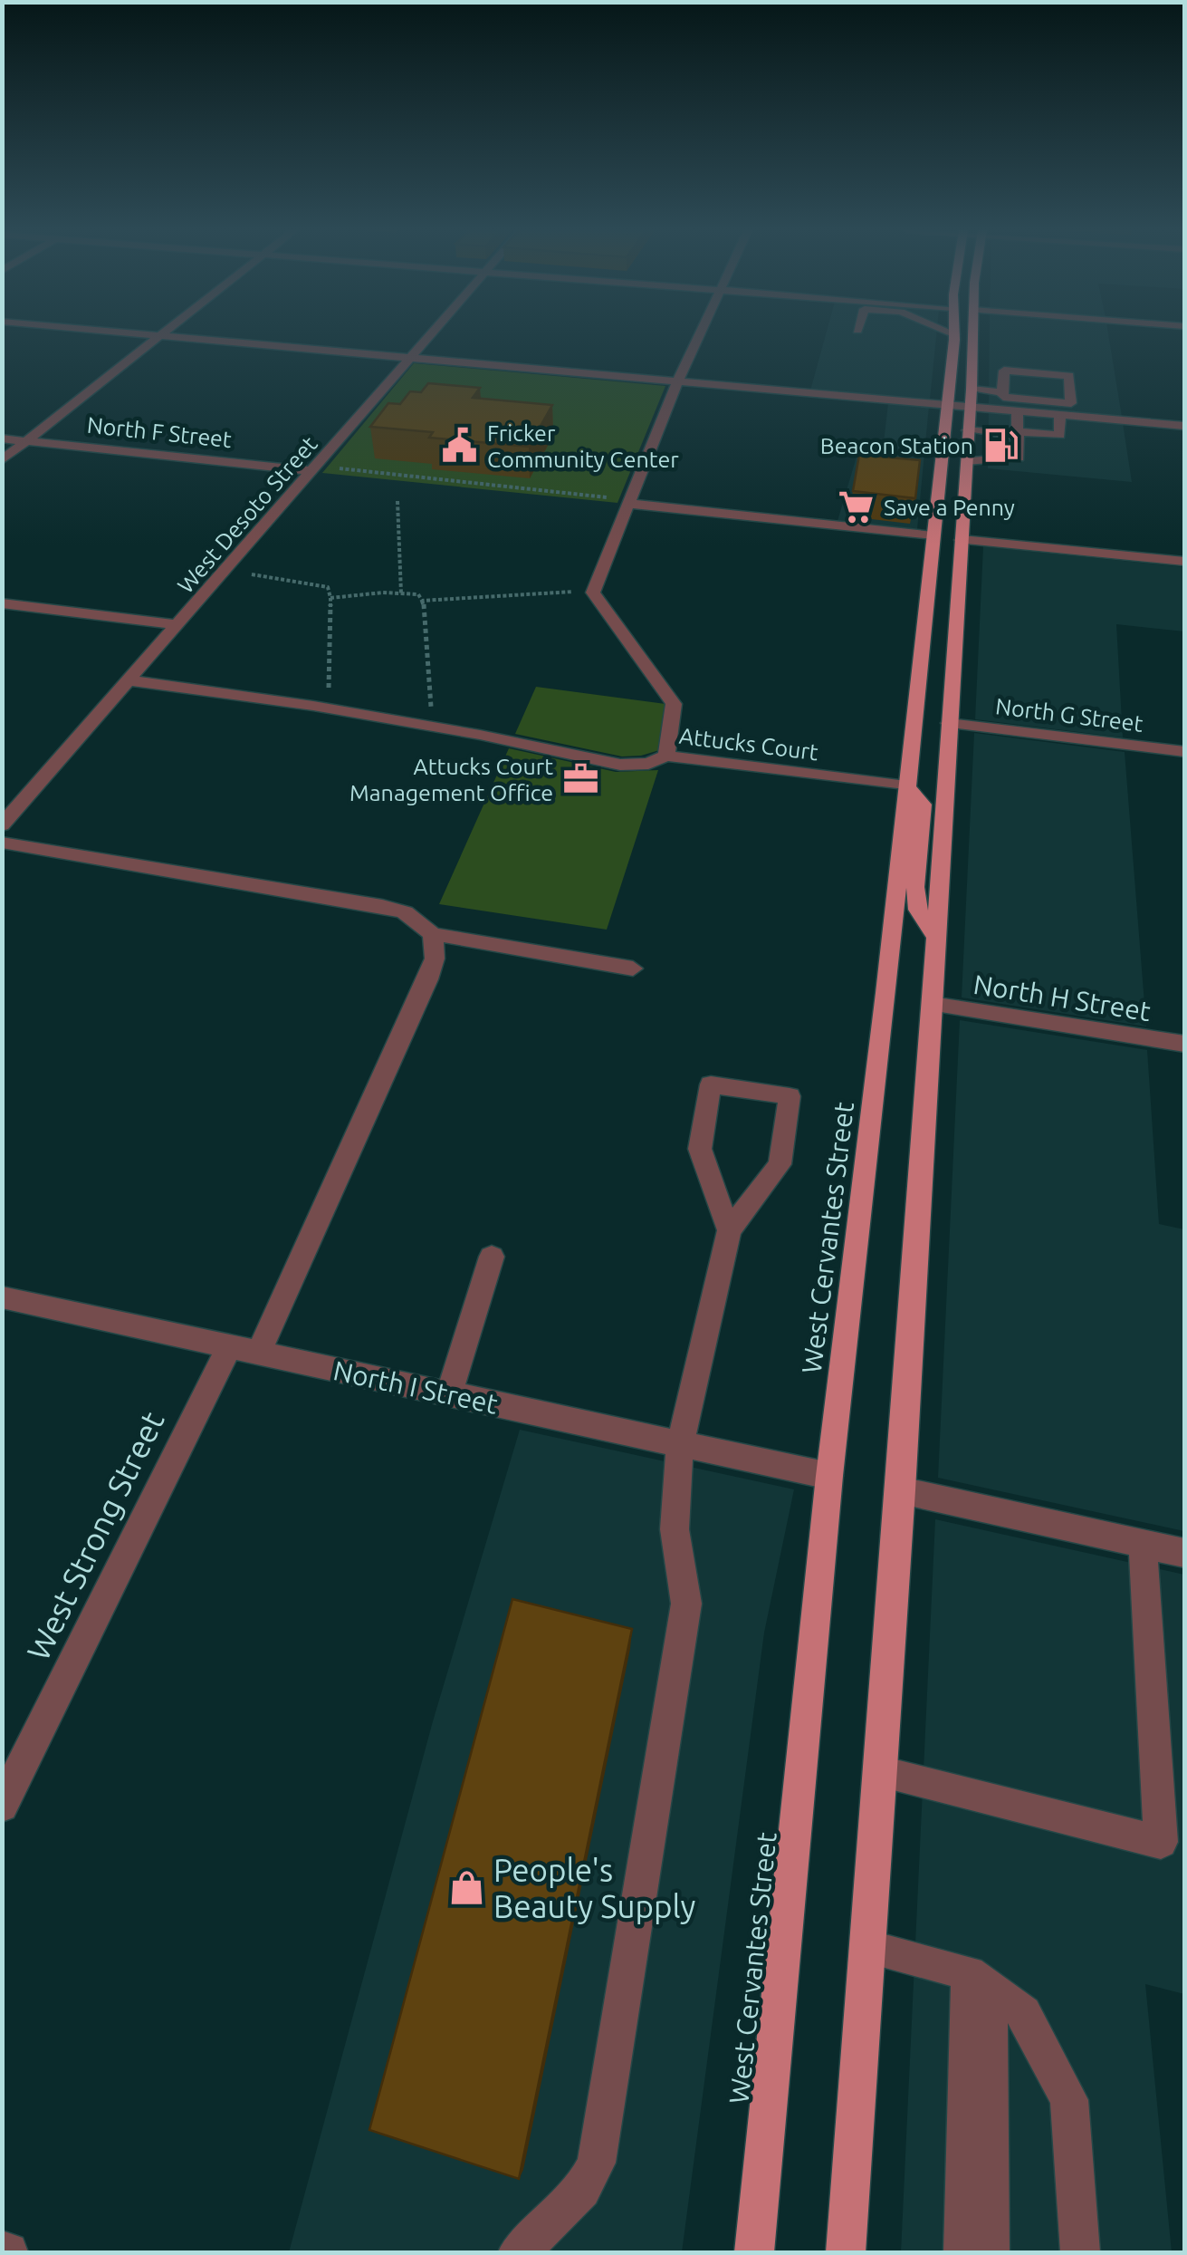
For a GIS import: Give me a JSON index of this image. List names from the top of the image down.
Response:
{
  "streets": {
    "main road": ["West Cervantes Street"],
    "street": [
      "North F Street",
      "West Desoto Street",
      "North G Street",
      "Attucks Court",
      "North H Street",
      "North I Street",
      "West Strong Street"
    ]
  },
  "crossings": [
    ["North F Street", "West Desoto Street"],
    ["West Desoto Street", "Attucks Court"],
    ["North G Street", "West Cervantes Street"],
    ["Attucks Court", "West Cervantes Street"],
    ["North H Street", "West Cervantes Street"],
    ["West Cervantes Street", "North I Street"],
    ["North I Street", "West Strong Street"]
  ],
  "places": {
    "public building": ["Fricker Community Center"],
    "fuel station": ["Beacon Station"],
    "supermarket": ["Save a Penny"],
    "office": ["Attucks Court Management Office"],
    "shop": ["People's Beauty Supply"]
  }
}
